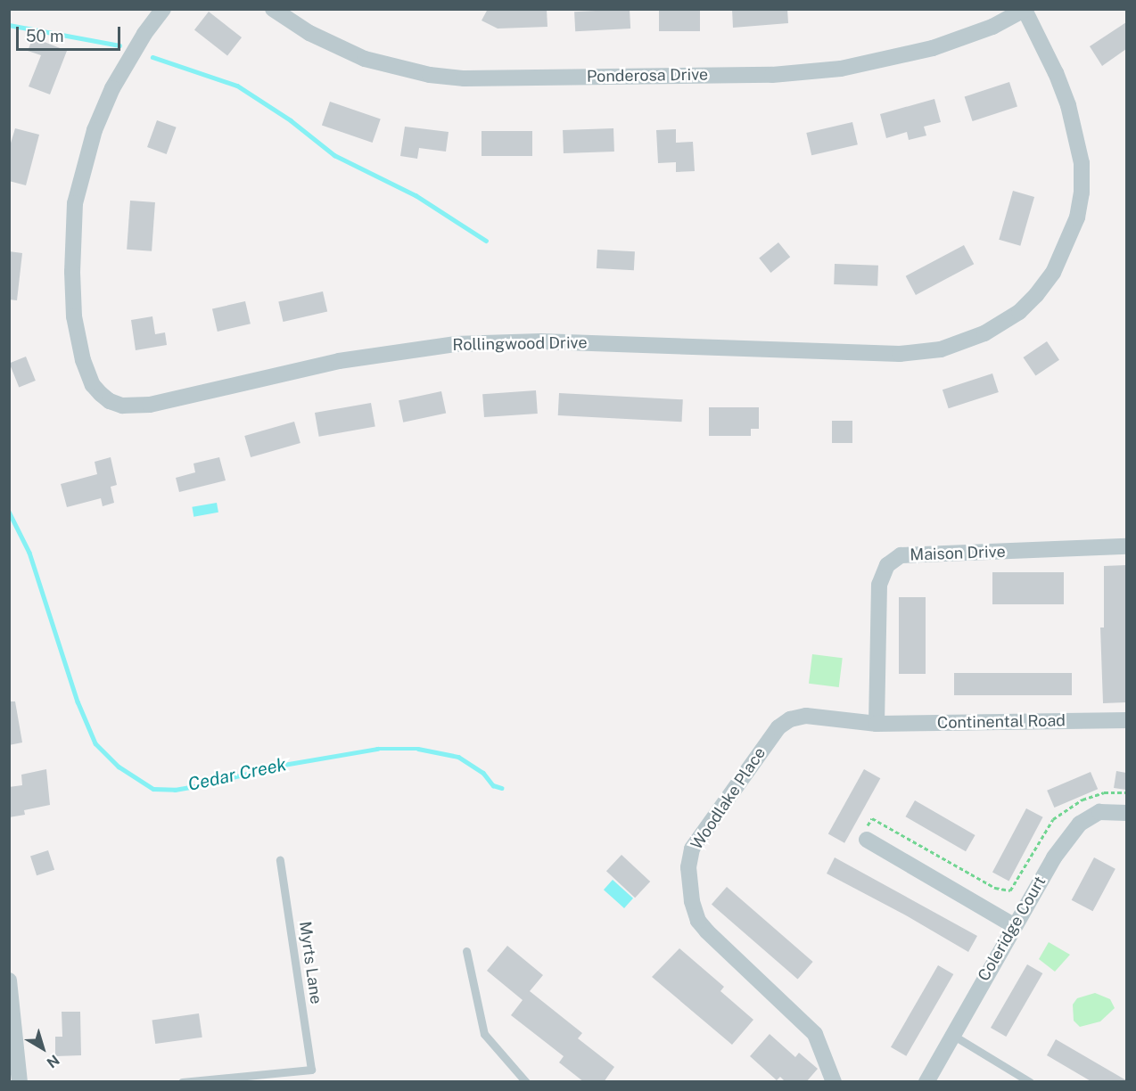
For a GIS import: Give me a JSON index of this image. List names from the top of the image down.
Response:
{
  "streets": {
    "street": [
      "Ponderosa Drive",
      "Rollingwood Drive",
      "Maison Drive",
      "Continental Road",
      "Woodlake Place",
      "Coleridge Court"
    ],
    "lane": ["Myrts Lane"]
  },
  "crossings": [
    ["Ponderosa Drive", "Rollingwood Drive"],
    ["Maison Drive", "Continental Road"],
    ["Maison Drive", "Woodlake Place"],
    ["Continental Road", "Woodlake Place"]
  ],
  "water": ["Cedar Creek"],
  "scale_bar": "50 m",
  "north": "bottom right"
}
